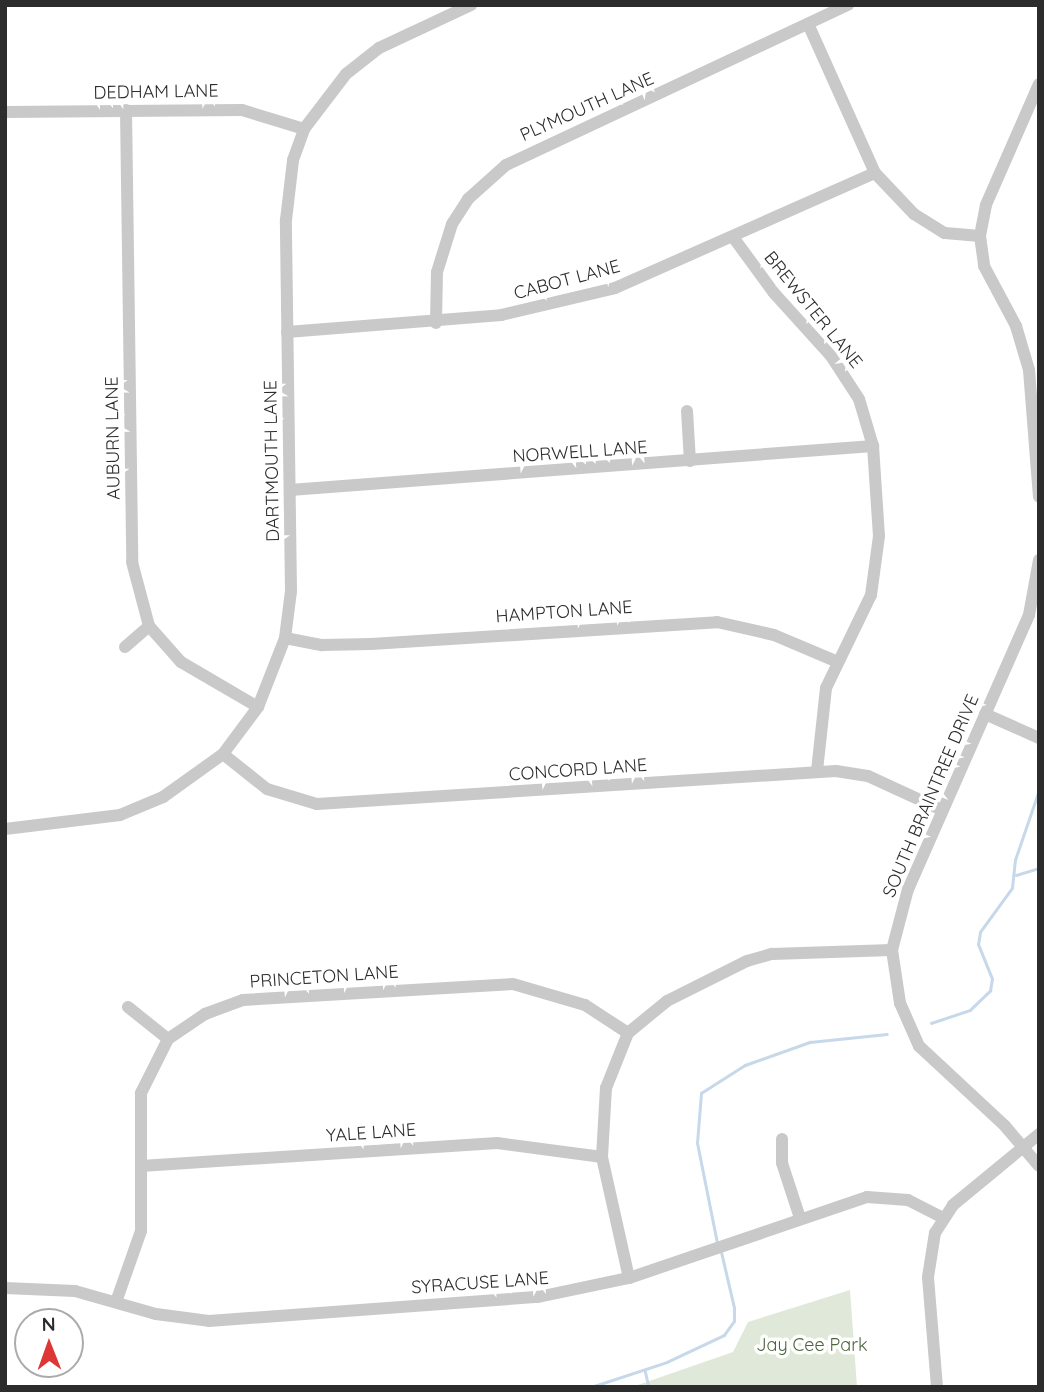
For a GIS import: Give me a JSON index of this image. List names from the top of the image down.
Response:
{
  "streets": {
    "street": [
      "DEDHAM LANE",
      "PLYMOUTH LANE",
      "CABOT LANE",
      "BREWSTER LANE",
      "AUBURN LANE",
      "NORWELL LANE",
      "DARTMOUTH LANE",
      "HAMPTON LANE",
      "CONCORD LANE",
      "SOUTH BRAINTREE DRIVE",
      "PRINCETON LANE",
      "YALE LANE",
      "SYRACUSE LANE"
    ]
  },
  "crossings": [
    ["DEDHAM LANE", "AUBURN LANE"],
    ["DEDHAM LANE", "DARTMOUTH LANE"],
    ["PLYMOUTH LANE", "CABOT LANE"],
    ["CABOT LANE", "BREWSTER LANE"],
    ["CABOT LANE", "DARTMOUTH LANE"],
    ["BREWSTER LANE", "NORWELL LANE"],
    ["BREWSTER LANE", "HAMPTON LANE"],
    ["BREWSTER LANE", "CONCORD LANE"],
    ["AUBURN LANE", "DARTMOUTH LANE"],
    ["NORWELL LANE", "DARTMOUTH LANE"],
    ["DARTMOUTH LANE", "HAMPTON LANE"],
    ["DARTMOUTH LANE", "CONCORD LANE"],
    ["CONCORD LANE", "SOUTH BRAINTREE DRIVE"]
  ],
  "parks": ["Jay Cee Park"],
  "north": "top"
}
